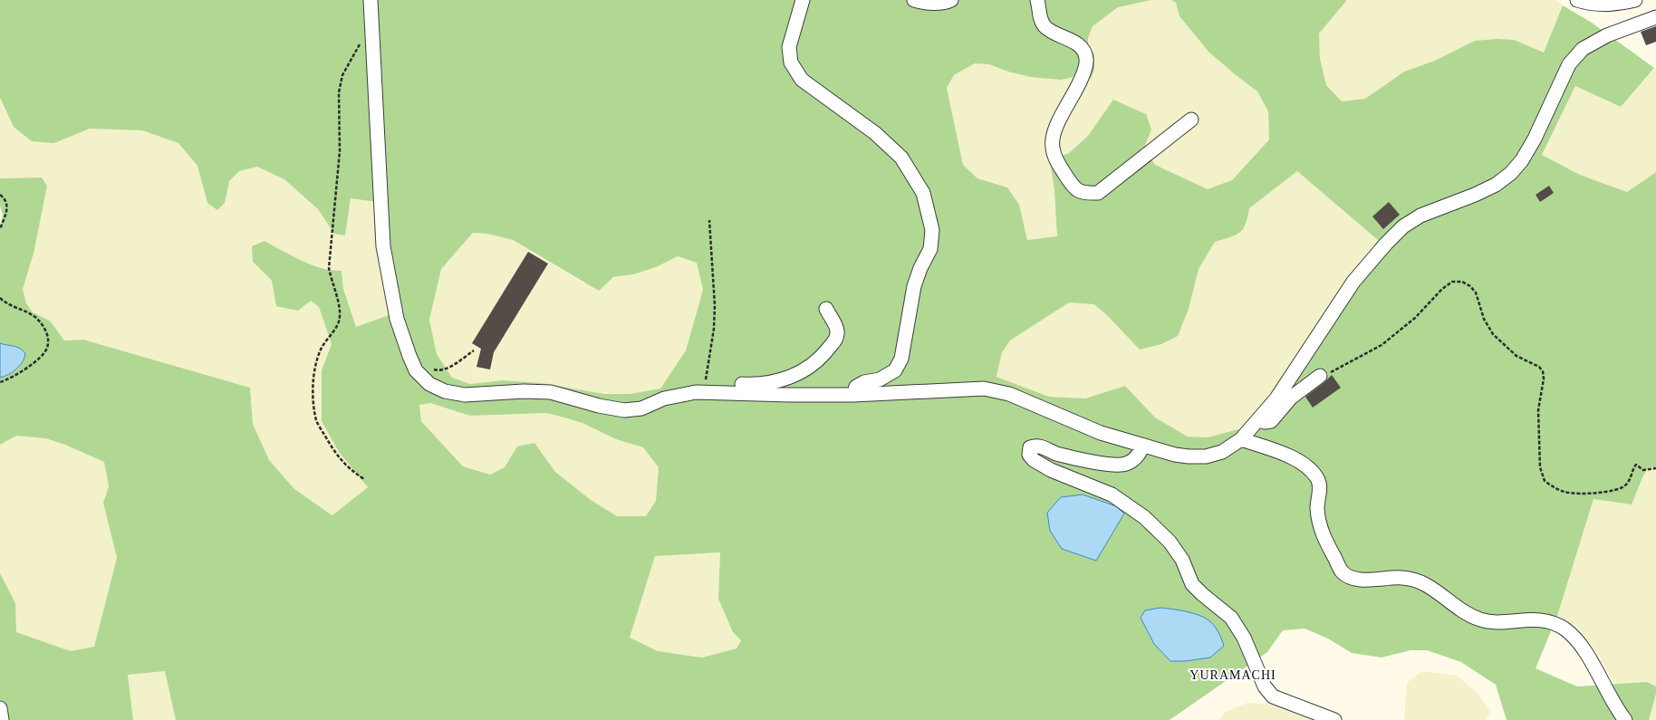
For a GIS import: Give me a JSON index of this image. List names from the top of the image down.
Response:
{
  "districts": ["YURAMACHI"]
}
